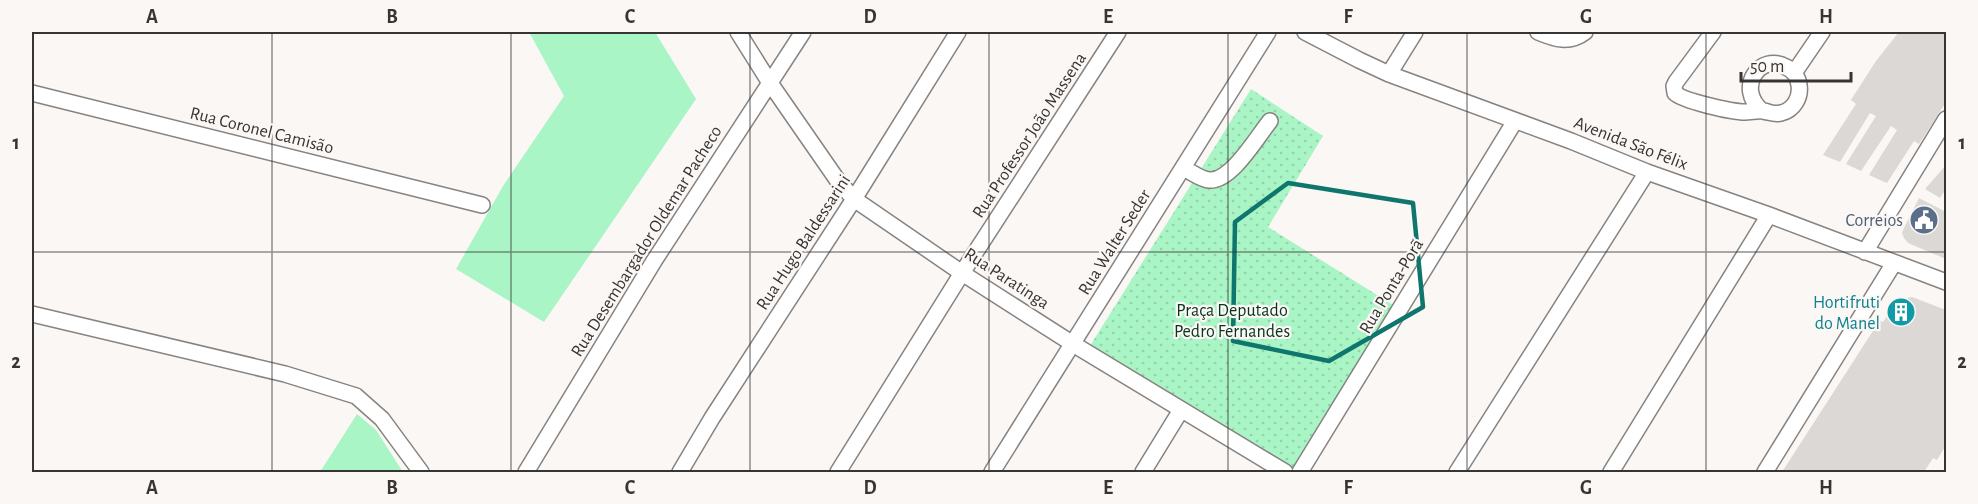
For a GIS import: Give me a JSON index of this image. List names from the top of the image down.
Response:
{
  "streets": {
    "street": [
      "Rua Coronel Camisão",
      "Rua Professor João Massena",
      "Avenida São Félix",
      "Rua Desembargador Oldemar Pacheco",
      "Rua Hugo Baldessarini",
      "Rua Walter Seder",
      "Rua Paratinga",
      "Rua Ponta-Porã"
    ]
  },
  "crossings": [
    ["Rua Professor João Massena", "Rua Paratinga"],
    ["Avenida São Félix", "Rua Ponta-Porã"],
    ["Rua Desembargador Oldemar Pacheco", "Rua Paratinga"],
    ["Rua Hugo Baldessarini", "Rua Paratinga"],
    ["Rua Walter Seder", "Rua Paratinga"]
  ],
  "parks": ["Praça Deputado Pedro Fernandes"],
  "places": {
    "public building": ["Correios"],
    "building": ["Hortifruti do Manel"]
  },
  "scale_bar": "50 m",
  "grid": {
    "columns": [
      "A",
      "B",
      "C",
      "D",
      "E",
      "F",
      "G",
      "H"
    ],
    "rows": ["1", "2"]
  }
}
